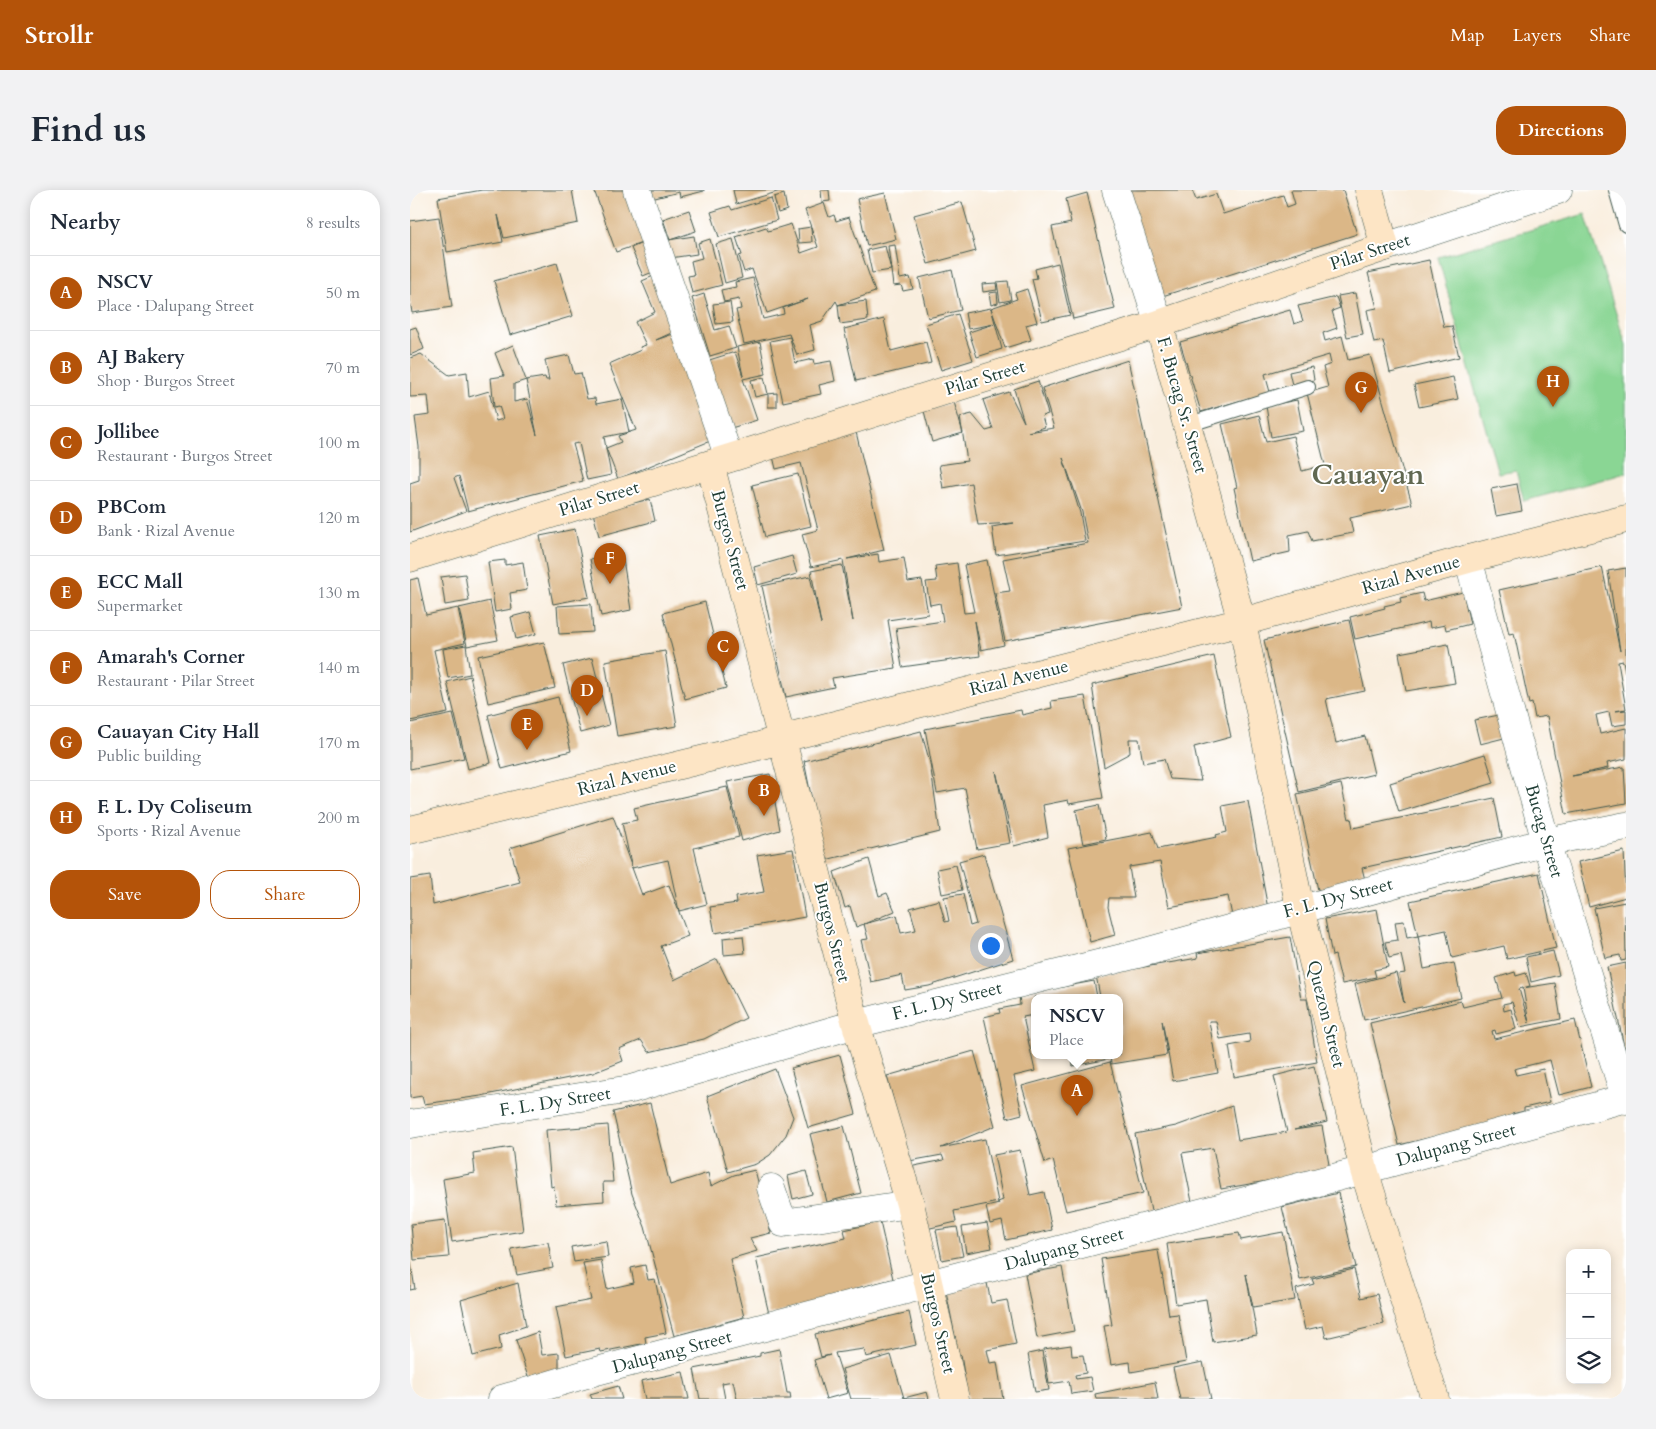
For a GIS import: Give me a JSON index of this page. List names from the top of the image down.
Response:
{
  "streets": {
    "street": [
      "Pilar Street",
      "F. Bucag Sr. Street",
      "Burgos Street",
      "Rizal Avenue",
      "Bucag Street",
      "F. L. Dy Street",
      "Quezon Street",
      "Dalupang Street"
    ]
  },
  "crossings": [
    ["Pilar Street", "F. Bucag Sr. Street"],
    ["Pilar Street", "Burgos Street"],
    ["F. Bucag Sr. Street", "Rizal Avenue"],
    ["F. Bucag Sr. Street", "Quezon Street"],
    ["Burgos Street", "Rizal Avenue"],
    ["Burgos Street", "F. L. Dy Street"],
    ["Burgos Street", "Dalupang Street"],
    ["Rizal Avenue", "Bucag Street"],
    ["Rizal Avenue", "Quezon Street"],
    ["Bucag Street", "F. L. Dy Street"],
    ["Bucag Street", "Dalupang Street"],
    ["F. L. Dy Street", "Quezon Street"],
    ["Quezon Street", "Dalupang Street"]
  ],
  "districts": ["Cauayan"],
  "page": {
    "header": "Strollr",
    "nav": ["Map", "Layers", "Share"],
    "title": "Find us",
    "buttons": [
      "Directions",
      ["Save", "Share"]
    ],
    "heading": ["Nearby", "8 results"],
    "list": [
      {
        "mark": "A",
        "name": "NSCV",
        "note": "Place · Dalupang Street",
        "value": "50 m"
      },
      {
        "mark": "B",
        "name": "AJ Bakery",
        "note": "Shop · Burgos Street",
        "value": "70 m"
      },
      {
        "mark": "C",
        "name": "Jollibee",
        "note": "Restaurant · Burgos Street",
        "value": "100 m"
      },
      {
        "mark": "D",
        "name": "PBCom",
        "note": "Bank · Rizal Avenue",
        "value": "120 m"
      },
      {
        "mark": "E",
        "name": "ECC Mall",
        "note": "Supermarket",
        "value": "130 m"
      },
      {
        "mark": "F",
        "name": "Amarah's Corner",
        "note": "Restaurant · Pilar Street",
        "value": "140 m"
      },
      {
        "mark": "G",
        "name": "Cauayan City Hall",
        "note": "Public building",
        "value": "170 m"
      },
      {
        "mark": "H",
        "name": "F. L. Dy Coliseum",
        "note": "Sports · Rizal Avenue",
        "value": "200 m"
      }
    ],
    "pins": [
      "H",
      "G",
      "F",
      "C",
      "D",
      "E",
      "B",
      "A"
    ],
    "popup": ["NSCV", "Place"],
    "map_buttons": ["+", "−"]
  }
}
